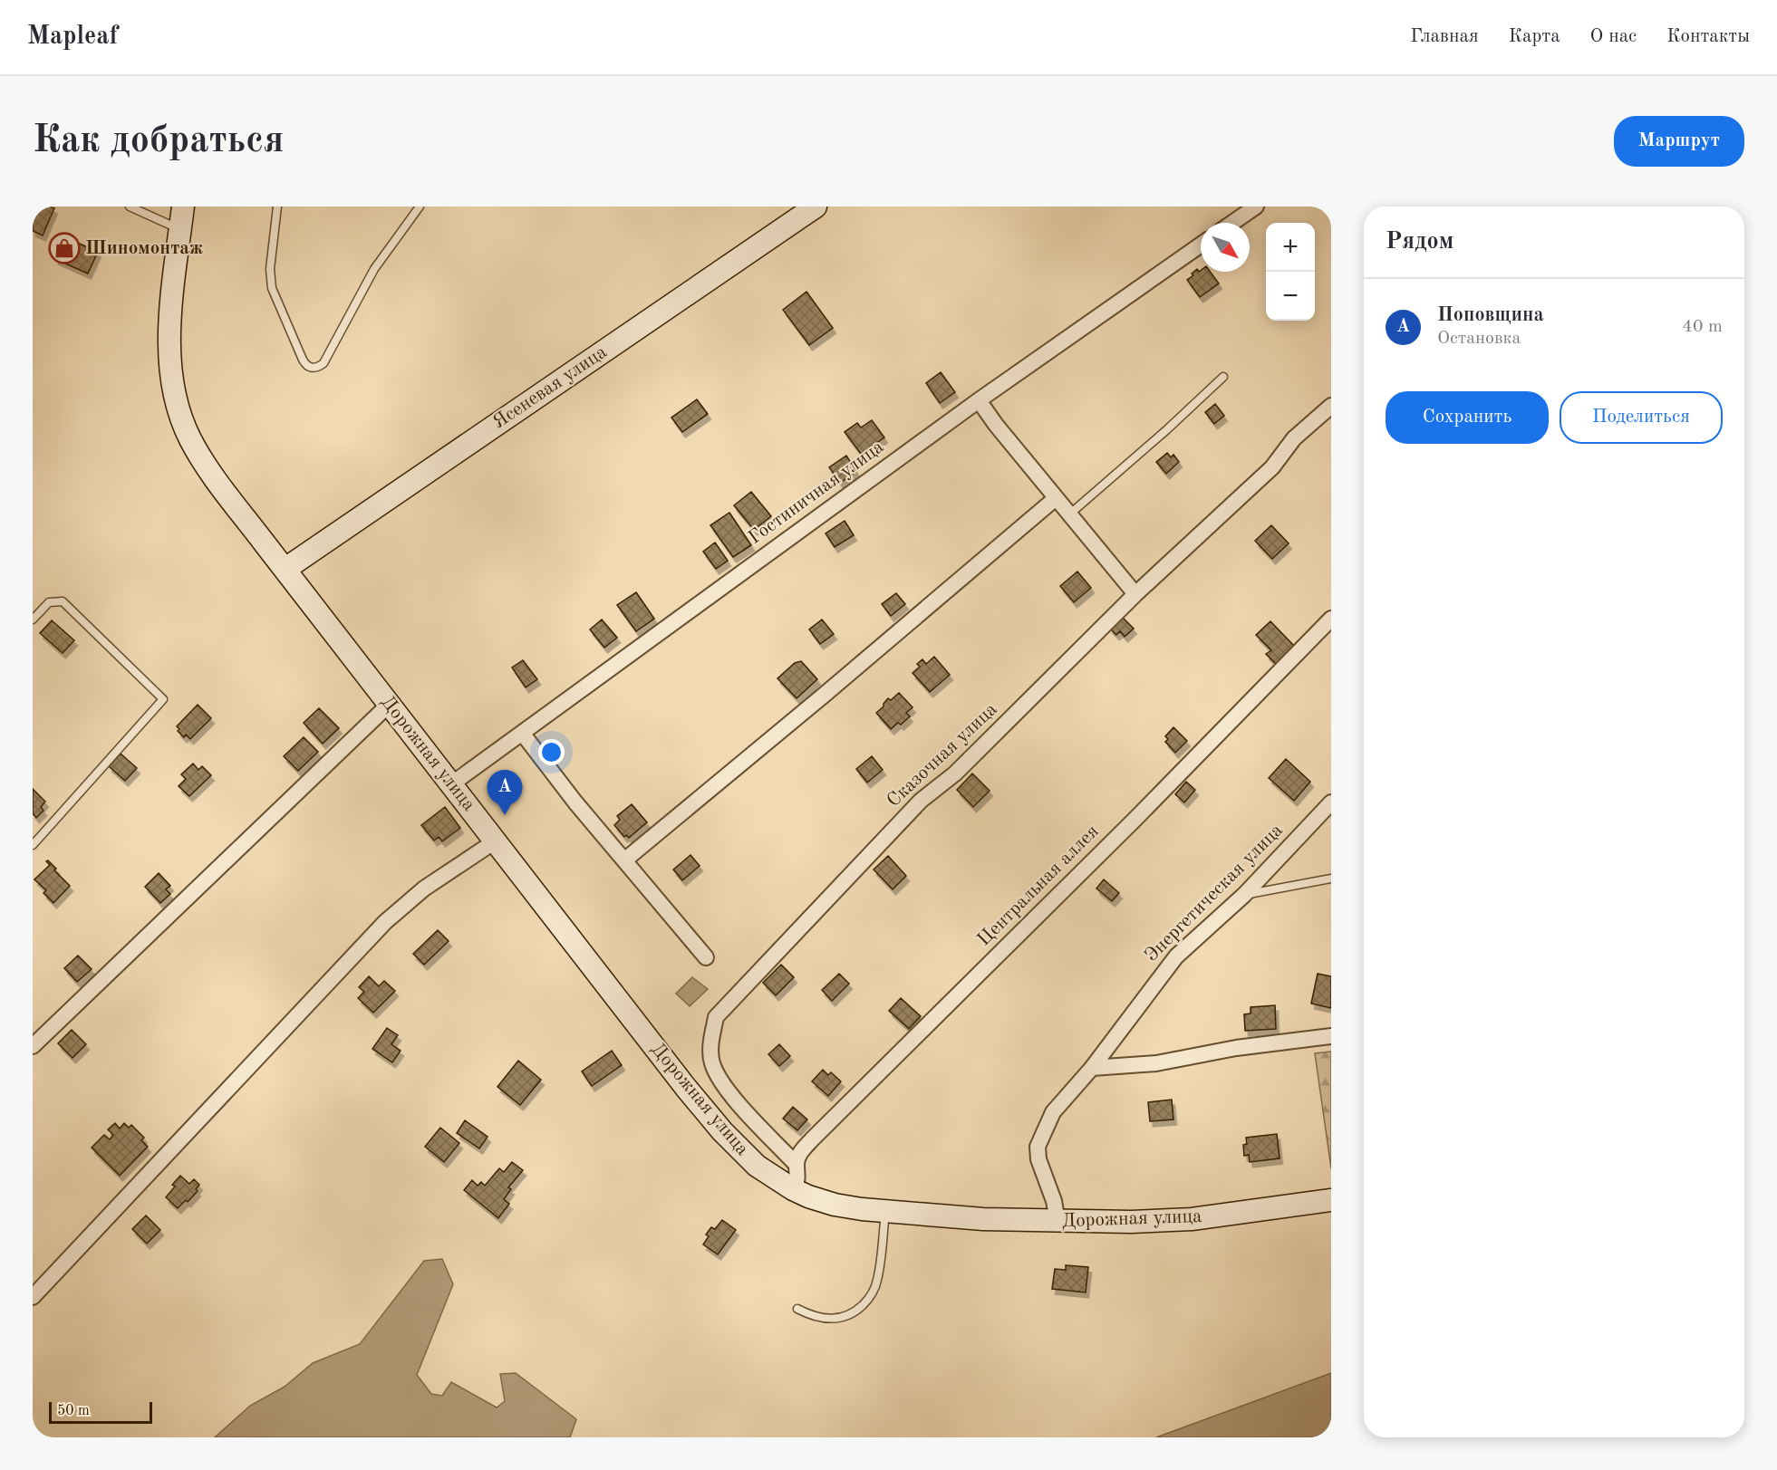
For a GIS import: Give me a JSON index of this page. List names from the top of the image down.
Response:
{
  "streets": {
    "main road": ["Ясеневая улица", "Дорожная улица"],
    "street": [
      "Гостиничная улица",
      "Сказочная улица",
      "Центральная аллея",
      "Энергетическая улица"
    ]
  },
  "crossings": [
    ["Ясеневая улица", "Дорожная улица"],
    ["Гостиничная улица", "Дорожная улица"],
    ["Дорожная улица", "Центральная аллея"],
    ["Дорожная улица", "Энергетическая улица"],
    ["Сказочная улица", "Центральная аллея"]
  ],
  "places": {
    "shop": ["Шиномонтаж"]
  },
  "scale_bar": "50 m",
  "north": "bottom right",
  "page": {
    "header": "Mapleaf",
    "nav": [
      "Главная",
      "Карта",
      "О нас",
      "Контакты"
    ],
    "buttons": [
      "Маршрут",
      ["Сохранить", "Поделиться"]
    ],
    "title": "Как добраться",
    "heading": "Рядом",
    "map_buttons": ["+", "−"],
    "list": [
      {
        "mark": "A",
        "name": "Поповщина",
        "note": "Остановка",
        "value": "40 m"
      }
    ],
    "pins": "A",
    "scale": "50 m"
  }
}
